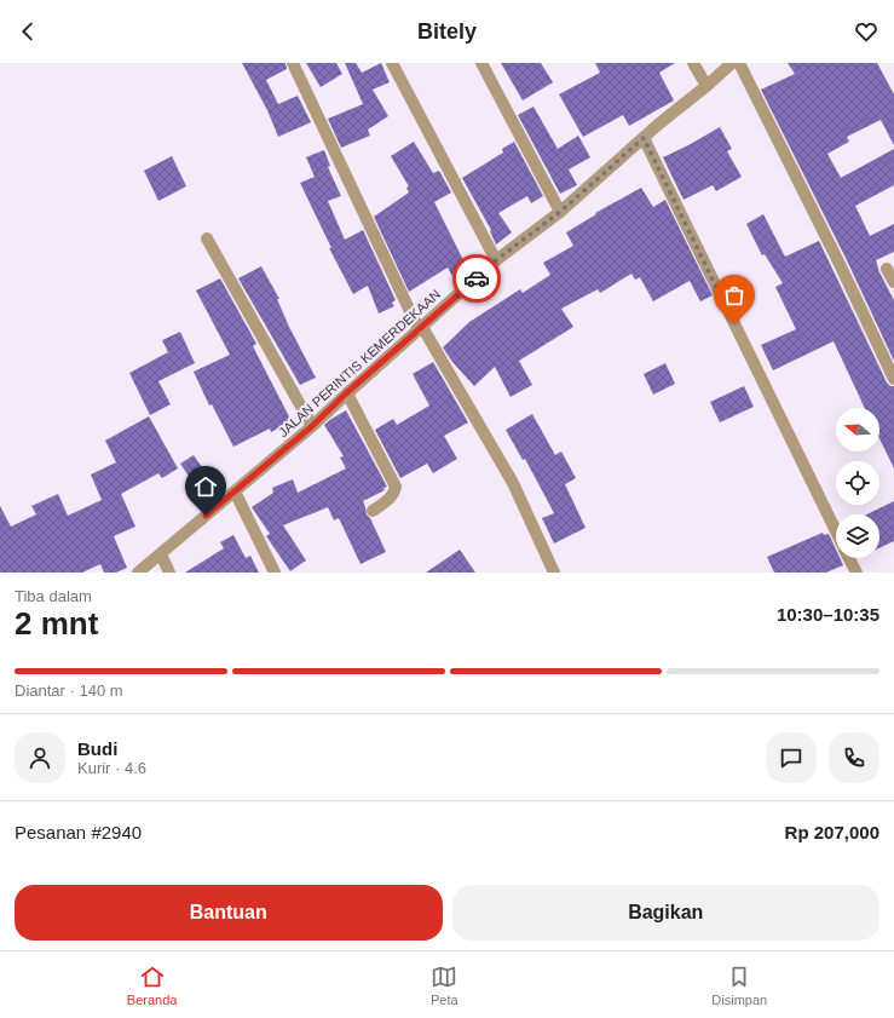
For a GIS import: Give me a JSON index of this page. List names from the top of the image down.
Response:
{
  "streets": {
    "street": ["JALAN PERINTIS KEMERDEKAAN"]
  },
  "north": "left",
  "page": {
    "header": "Bitely",
    "heading": ["2 mnt", "Tiba dalam", "10:30–10:35"],
    "panel": [
      "Budi",
      "Kurir · 4.6",
      "Pesanan #2940",
      "Rp 207,000"
    ],
    "bar": "Diantar · 140 m",
    "buttons": ["Bantuan", "Bagikan"],
    "tabs": ["Beranda", "Peta", "Disimpan"]
  }
}
